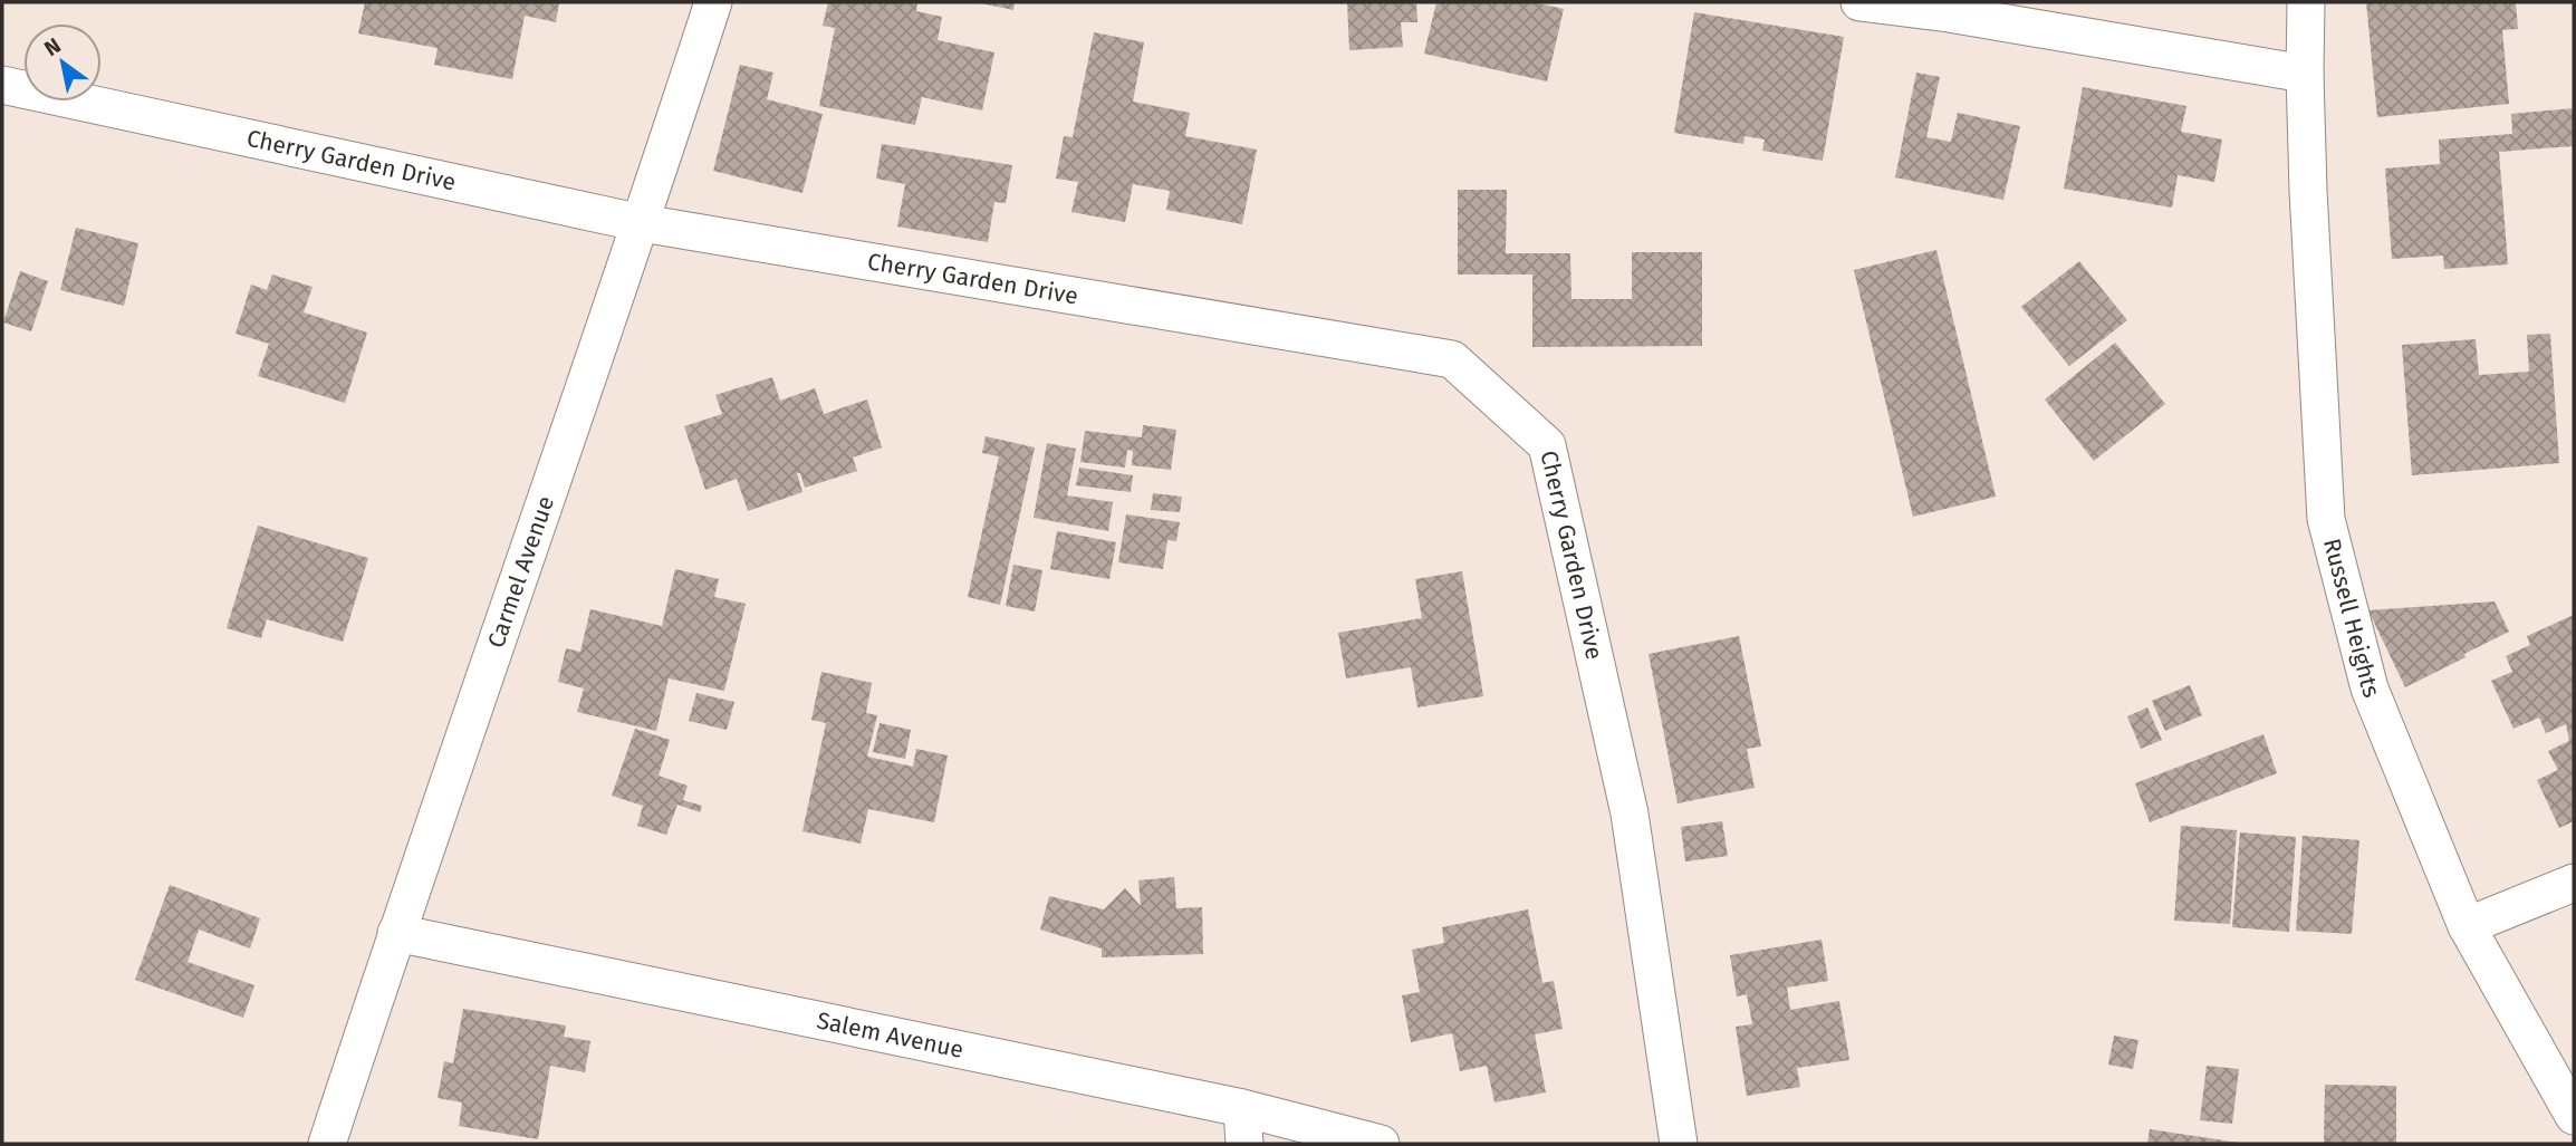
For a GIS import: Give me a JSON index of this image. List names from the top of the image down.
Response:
{
  "streets": {
    "street": [
      "Cherry Garden Drive",
      "Carmel Avenue",
      "Russell Heights",
      "Salem Avenue"
    ]
  },
  "crossings": [
    ["Cherry Garden Drive", "Carmel Avenue"],
    ["Carmel Avenue", "Salem Avenue"]
  ],
  "north": "top left"
}
